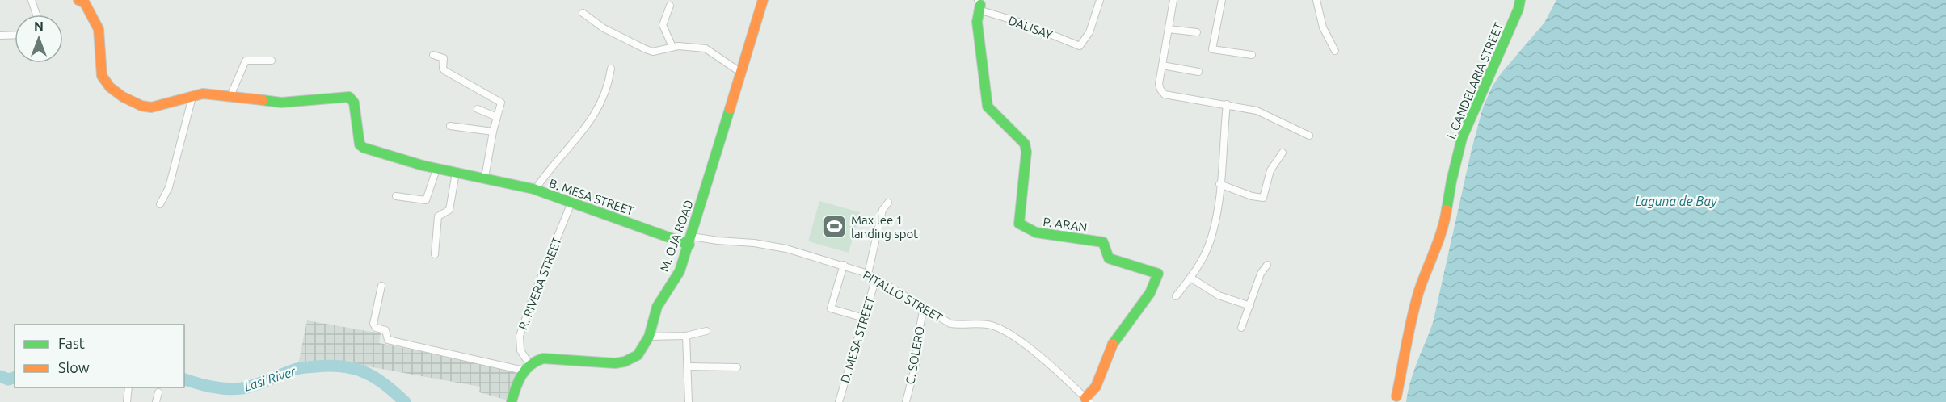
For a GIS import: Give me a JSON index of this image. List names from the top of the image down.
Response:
{
  "streets": {
    "street": [
      "DALISAY",
      "I. CANDELARIA STREET",
      "B. MESA STREET",
      "P. ARAN",
      "M. OJA ROAD",
      "R. RIVERA STREET",
      "PITALLO STREET",
      "D. MESA STREET",
      "C. SOLERO"
    ]
  },
  "crossings": [
    ["DALISAY", "P. ARAN"],
    ["B. MESA STREET", "M. OJA ROAD"],
    ["B. MESA STREET", "R. RIVERA STREET"],
    ["B. MESA STREET", "PITALLO STREET"],
    ["P. ARAN", "PITALLO STREET"],
    ["M. OJA ROAD", "R. RIVERA STREET"],
    ["M. OJA ROAD", "PITALLO STREET"],
    ["PITALLO STREET", "D. MESA STREET"],
    ["PITALLO STREET", "C. SOLERO"]
  ],
  "water": ["Laguna de Bay", "Lasi River"],
  "places": {
    "sports": ["Max lee 1 landing spot"]
  },
  "legend": ["Fast", "Slow"],
  "north": "top"
}
